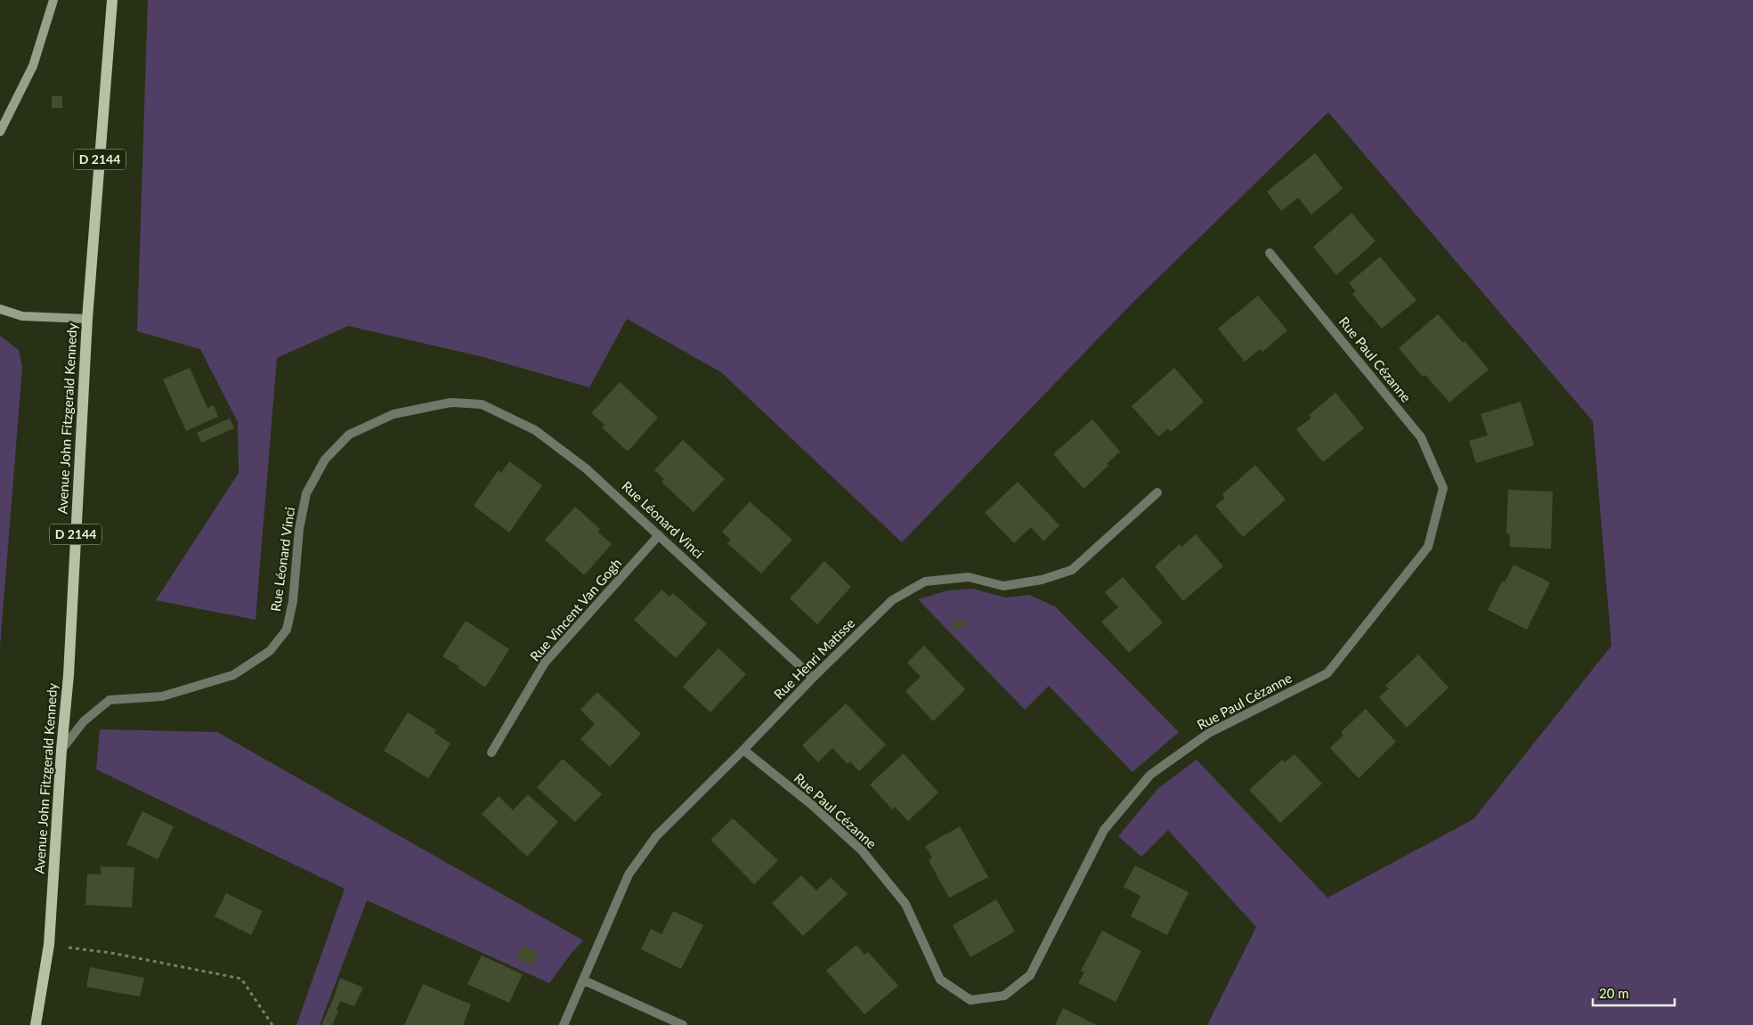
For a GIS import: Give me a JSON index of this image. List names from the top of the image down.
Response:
{
  "streets": {
    "main road": ["D 2144", "Avenue John Fitzgerald Kennedy"],
    "street": [
      "Rue Paul Cézanne",
      "Rue Léonard Vinci",
      "Rue Vincent Van Gogh",
      "Rue Henri Matisse"
    ]
  },
  "crossings": [
    ["Rue Paul Cézanne", "Rue Henri Matisse"],
    ["Avenue John Fitzgerald Kennedy", "Rue Léonard Vinci"],
    ["Rue Léonard Vinci", "Rue Vincent Van Gogh"],
    ["Rue Léonard Vinci", "Rue Henri Matisse"]
  ],
  "scale_bar": "20 m"
}
